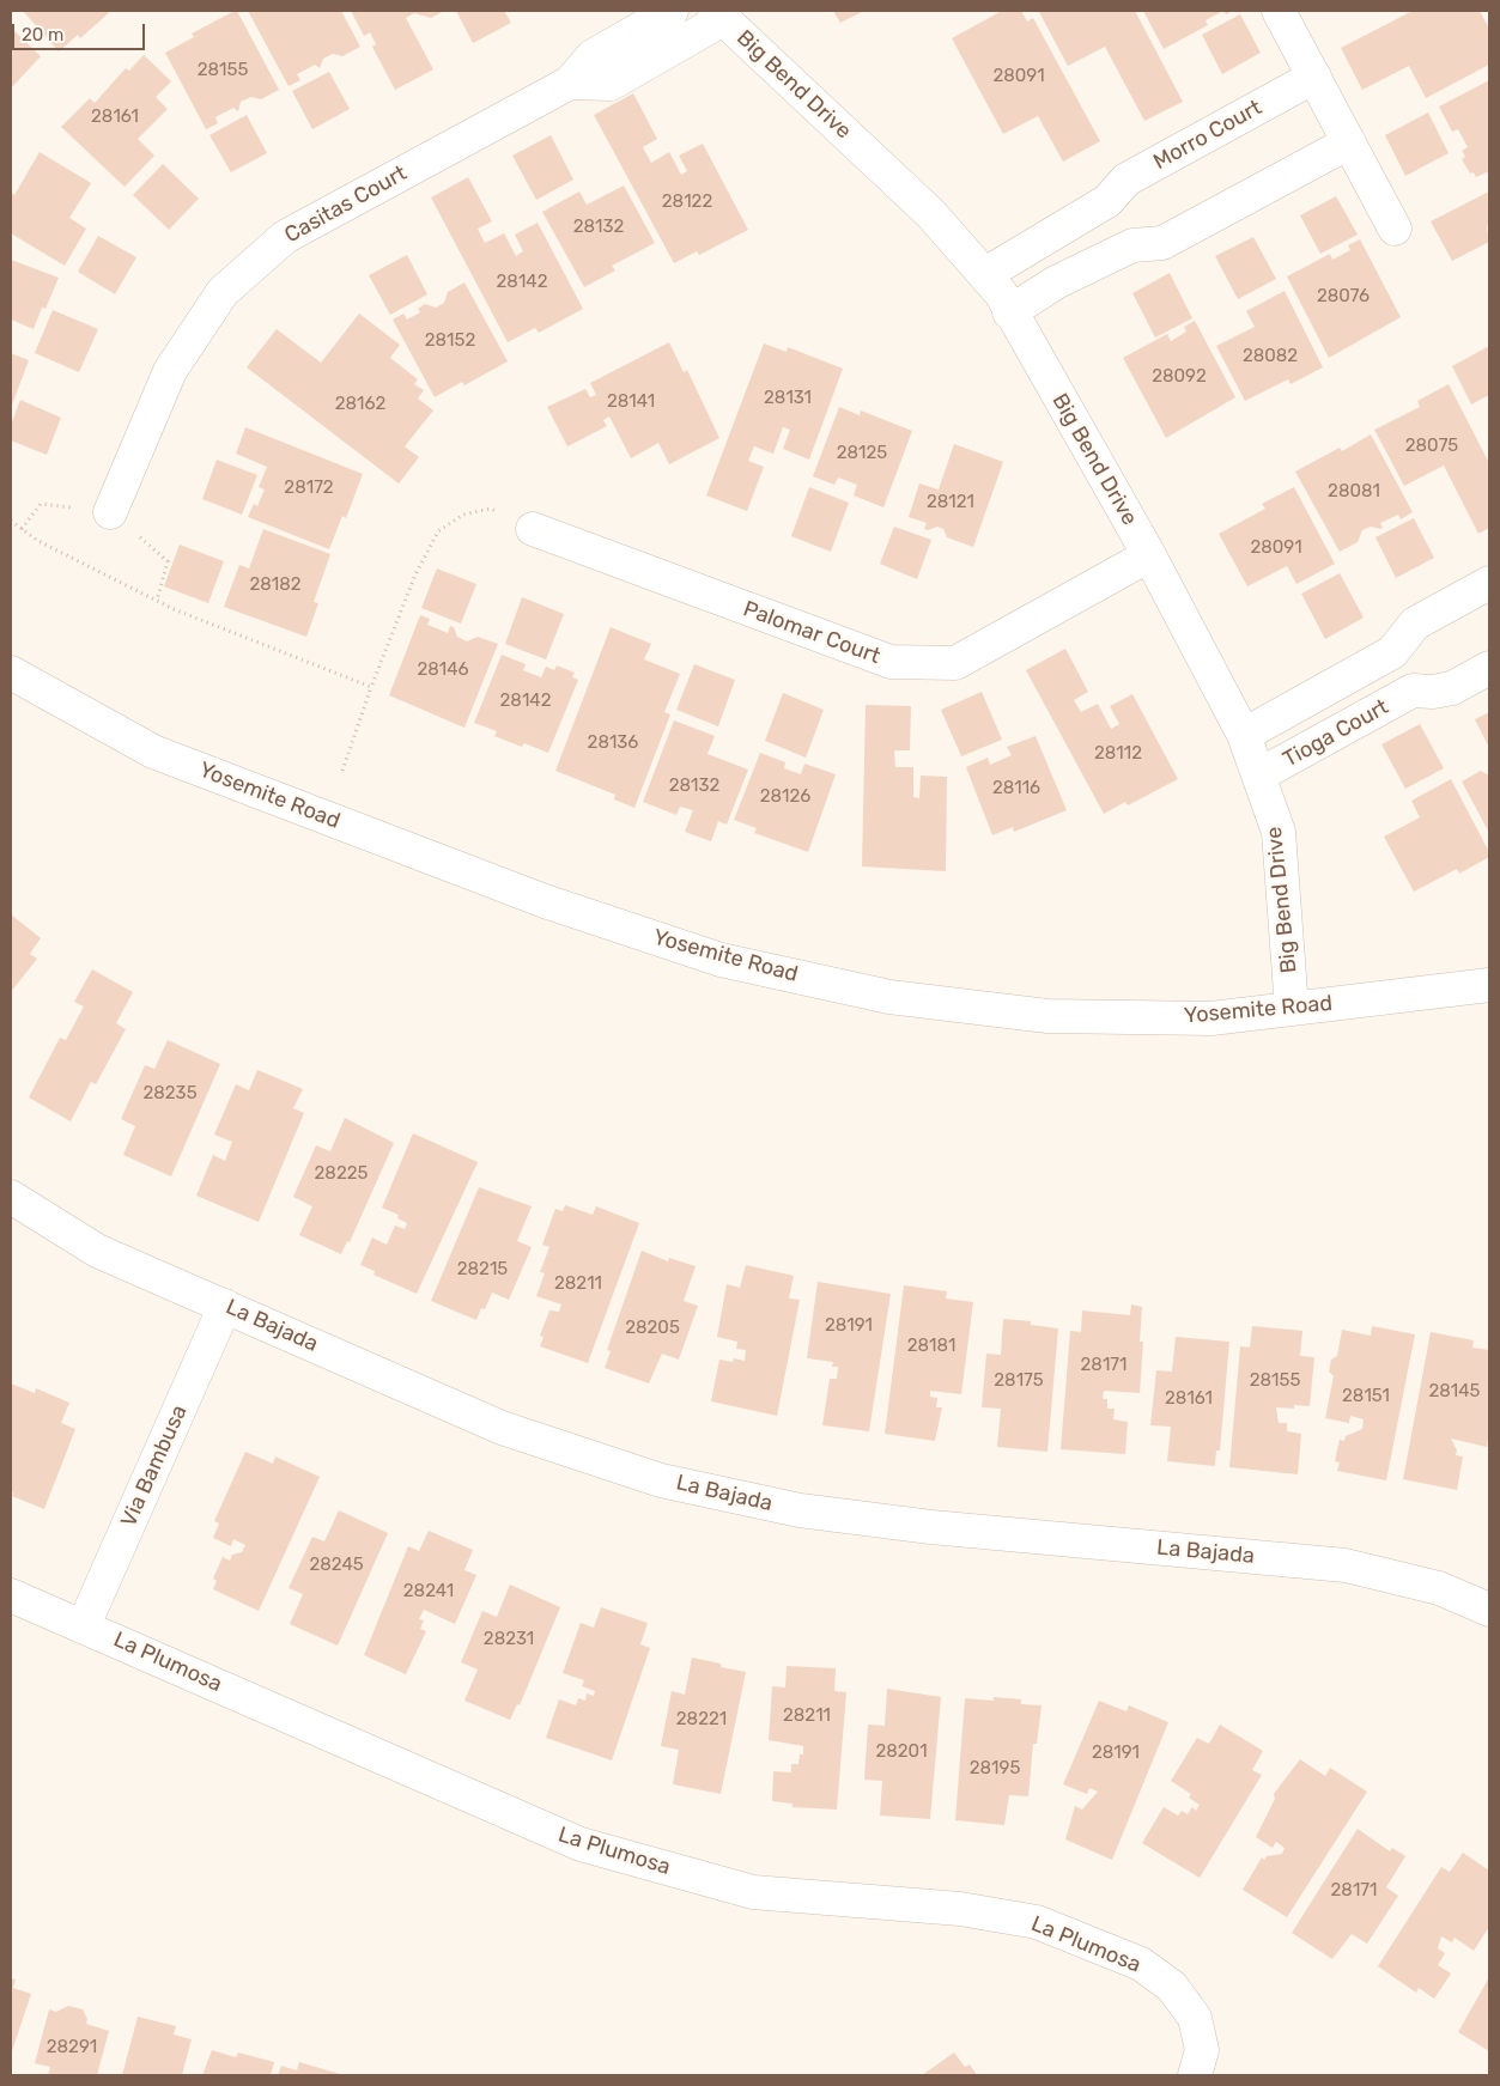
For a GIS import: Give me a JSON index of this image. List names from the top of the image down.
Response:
{
  "streets": {
    "street": [
      "Big Bend Drive",
      "Morro Court",
      "Casitas Court",
      "Palomar Court",
      "Tioga Court",
      "Yosemite Road",
      "La Bajada",
      "Via Bambusa",
      "La Plumosa"
    ]
  },
  "crossings": [
    ["Big Bend Drive", "Morro Court"],
    ["Big Bend Drive", "Palomar Court"],
    ["Big Bend Drive", "Tioga Court"],
    ["Big Bend Drive", "Yosemite Road"],
    ["La Bajada", "Via Bambusa"],
    ["Via Bambusa", "La Plumosa"]
  ],
  "house_numbers": [
    "28155",
    "28091",
    "28161",
    "28122",
    "28132",
    "28142",
    "28076",
    "28152",
    "28082",
    "28092",
    "28131",
    "28141",
    "28162",
    "28075",
    "28125",
    "28172",
    "28081",
    "28121",
    "28091",
    "28182",
    "28146",
    "28142",
    "28136",
    "28112",
    "28132",
    "28116",
    "28126",
    "28235",
    "28225",
    "28215",
    "28211",
    "28191",
    "28205",
    "28181",
    "28171",
    "28175",
    "28155",
    "28145",
    "28151",
    "28161",
    "28245",
    "28241",
    "28231",
    "28211",
    "28221",
    "28201",
    "28191",
    "28195",
    "28171",
    "28291"
  ],
  "scale_bar": "20 m"
}
